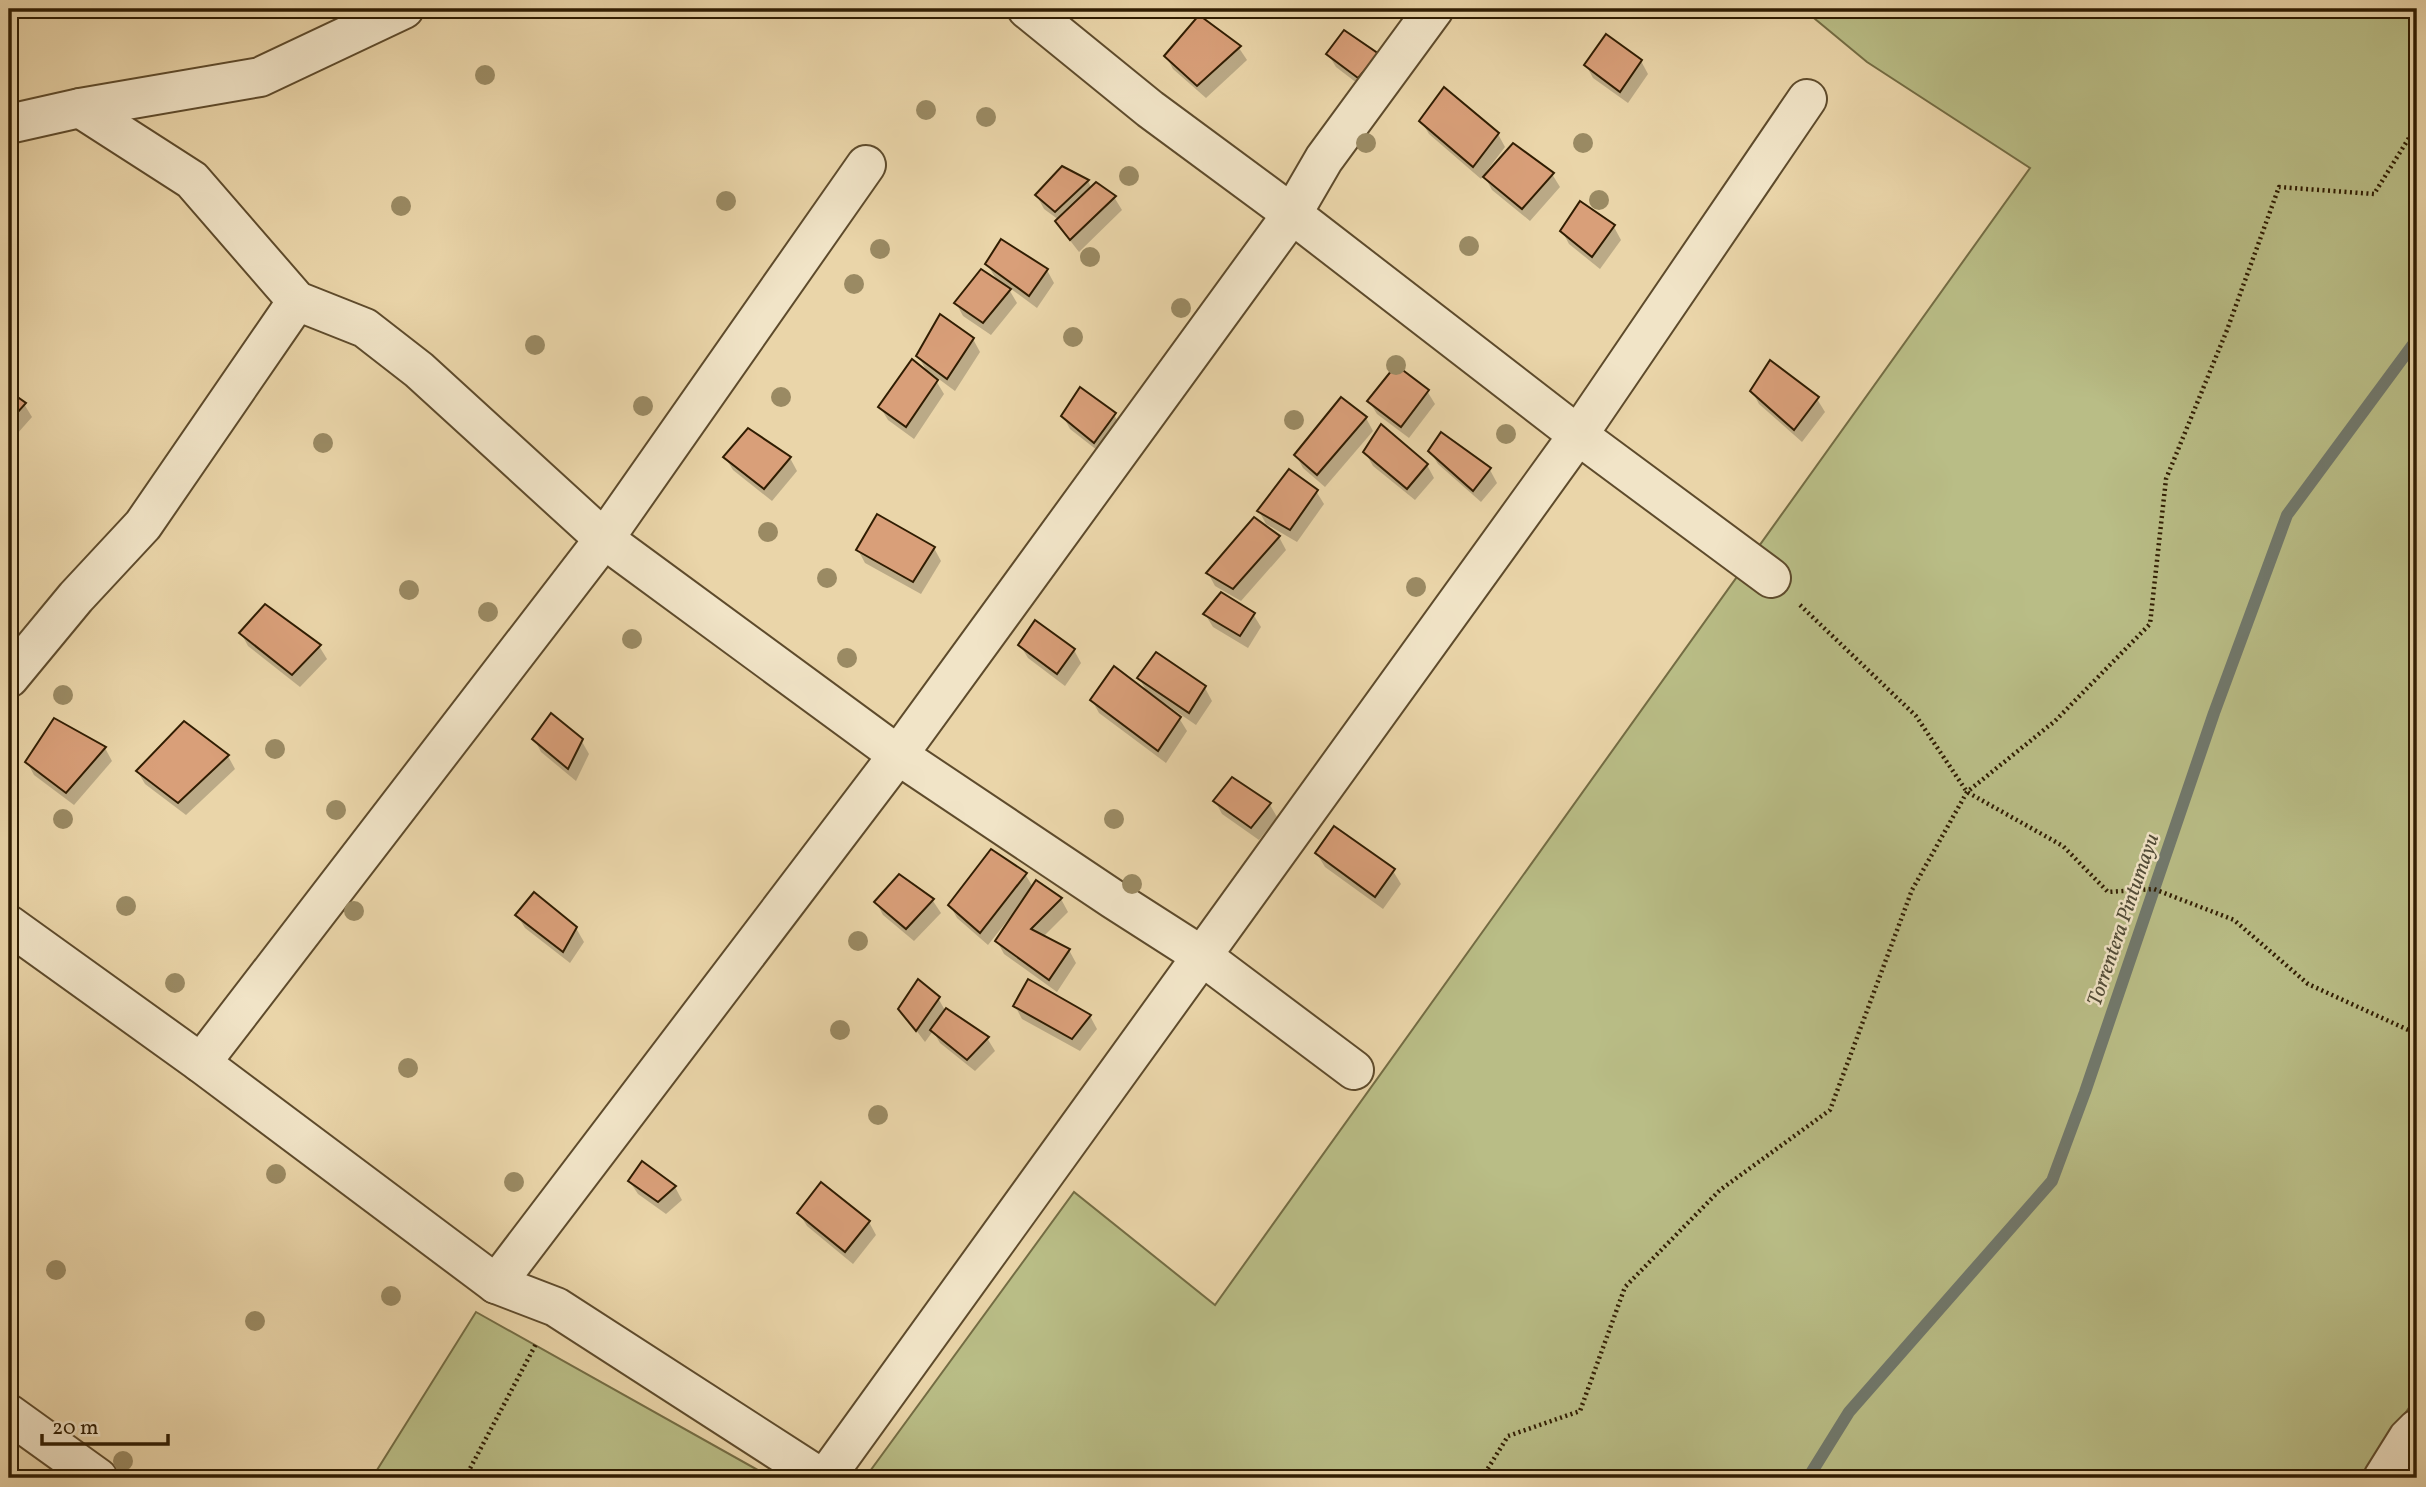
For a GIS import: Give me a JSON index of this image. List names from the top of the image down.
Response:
{
  "water": ["Torrentera Pintumayu"],
  "scale_bar": "20 m"
}
